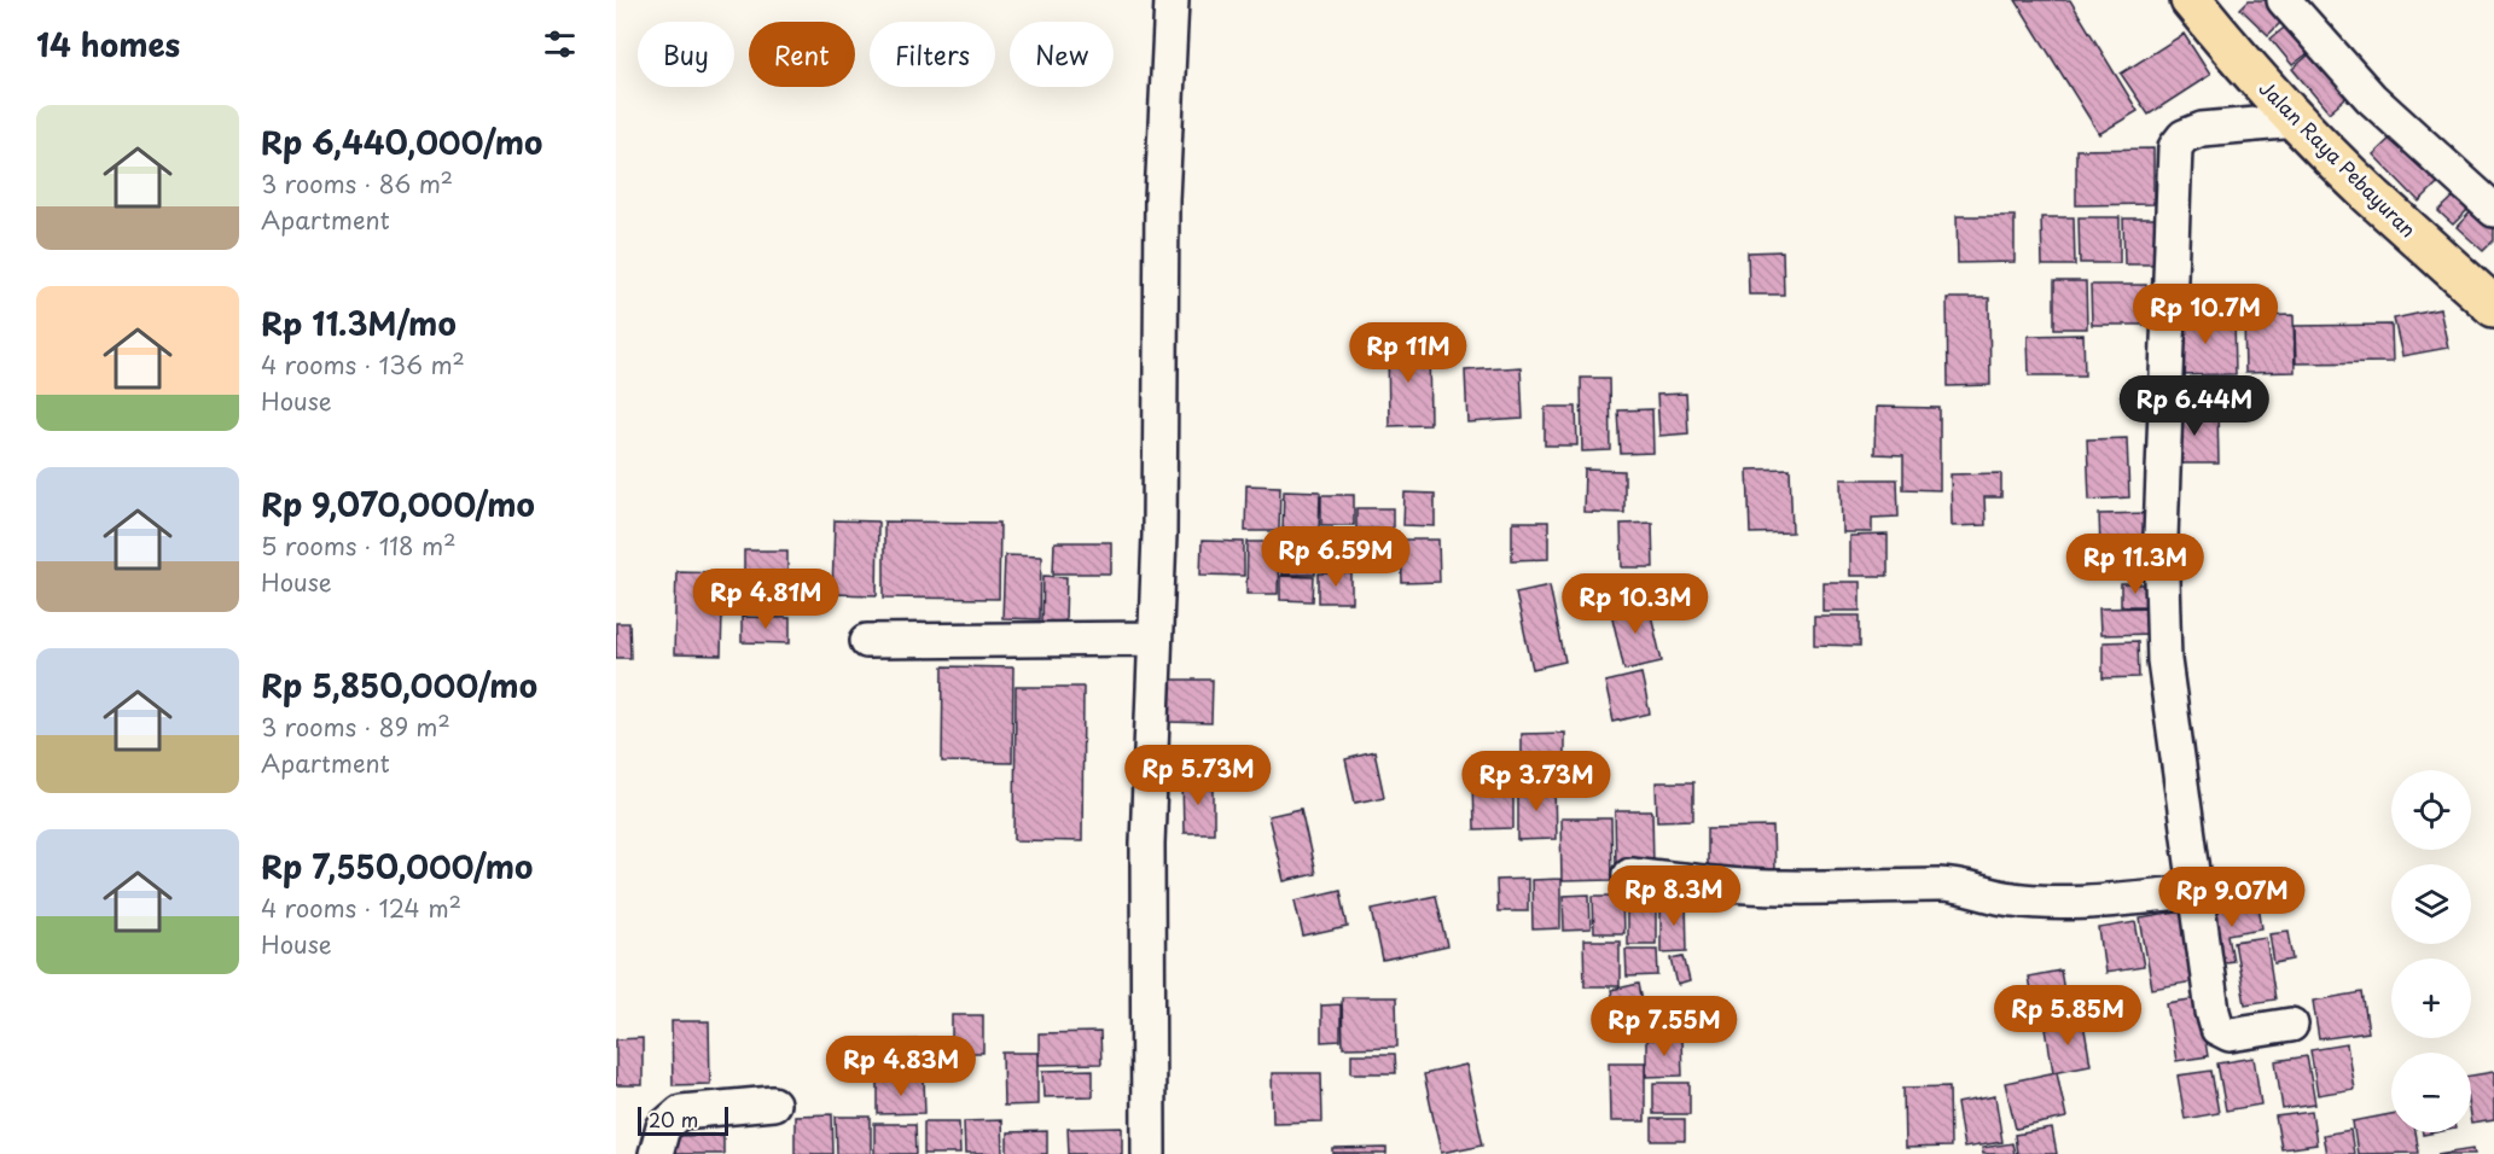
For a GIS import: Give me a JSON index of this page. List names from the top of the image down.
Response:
{
  "streets": {
    "main road": ["Jalan Raya Pebayuran"]
  },
  "scale_bar": "20 m",
  "page": {
    "heading": "14 homes",
    "chip": [
      "Buy",
      "Rent",
      "Filters",
      "New"
    ],
    "list": [
      {
        "name": "Rp 6,440,000/mo",
        "note": "3 rooms · 86 m² · Apartment"
      },
      {
        "name": "Rp 11.3M/mo",
        "note": "4 rooms · 136 m² · House"
      },
      {
        "name": "Rp 9,070,000/mo",
        "note": "5 rooms · 118 m² · House"
      },
      {
        "name": "Rp 5,850,000/mo",
        "note": "3 rooms · 89 m² · Apartment"
      },
      {
        "name": "Rp 7,550,000/mo",
        "note": "4 rooms · 124 m² · House"
      }
    ],
    "price": [
      "Rp 10.7M",
      "Rp 11M",
      "Rp 6.44M",
      "Rp 6.59M",
      "Rp 11.3M",
      "Rp 4.81M",
      "Rp 10.3M",
      "Rp 5.73M",
      "Rp 3.73M",
      "Rp 8.3M",
      "Rp 9.07M",
      "Rp 5.85M",
      "Rp 7.55M",
      "Rp 4.83M"
    ],
    "map_buttons": ["+", "−"],
    "scale": "20 m"
  }
}
